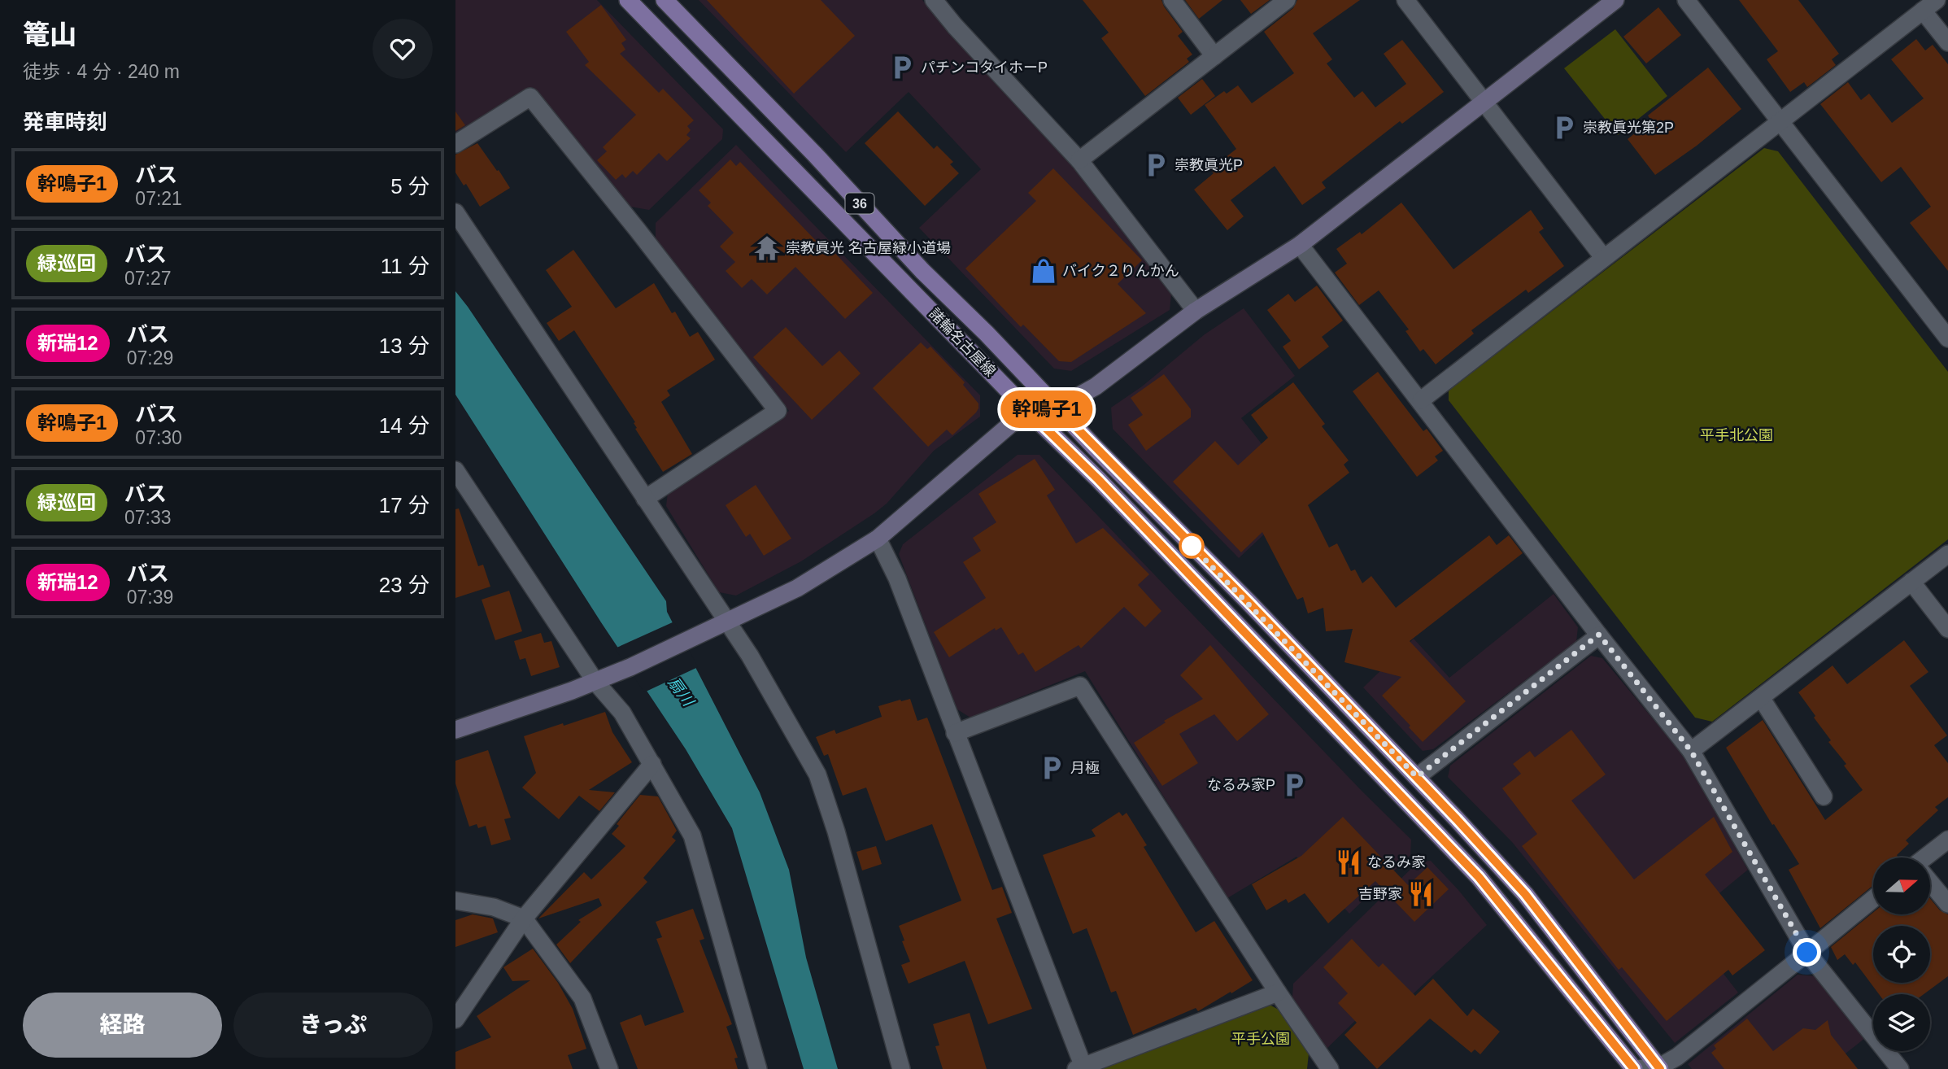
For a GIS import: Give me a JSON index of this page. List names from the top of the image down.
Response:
{
  "streets": {
    "main road": ["36", "諸輪名古屋線"]
  },
  "water": ["扇川"],
  "parks": ["平手北公園", "平手公園"],
  "places": {
    "parking": [
      "パチンコタイホーP",
      "崇教眞光第2P",
      "崇教眞光P",
      "月極",
      "なるみ家P"
    ],
    "temple": ["崇教眞光 名古屋緑小道場"],
    "shop": ["バイク２りんかん"],
    "restaurant": ["なるみ家", "吉野家"]
  },
  "lines": ["bus line 幹鳴子1"],
  "north": "right",
  "page": {
    "heading": [
      ["篭山", "徒歩 · 4 分 · 240 m"],
      "発車時刻"
    ],
    "on_map": "幹鳴子1",
    "list": [
      {
        "mark": "幹鳴子1",
        "name": "バス",
        "note": "07:21",
        "value": "5 分"
      },
      {
        "mark": "緑巡回",
        "name": "バス",
        "note": "07:27",
        "value": "11 分"
      },
      {
        "mark": "新瑞12",
        "name": "バス",
        "note": "07:29",
        "value": "13 分"
      },
      {
        "mark": "幹鳴子1",
        "name": "バス",
        "note": "07:30",
        "value": "14 分"
      },
      {
        "mark": "緑巡回",
        "name": "バス",
        "note": "07:33",
        "value": "17 分"
      },
      {
        "mark": "新瑞12",
        "name": "バス",
        "note": "07:39",
        "value": "23 分"
      }
    ],
    "buttons": ["経路", "きっぷ"]
  }
}
